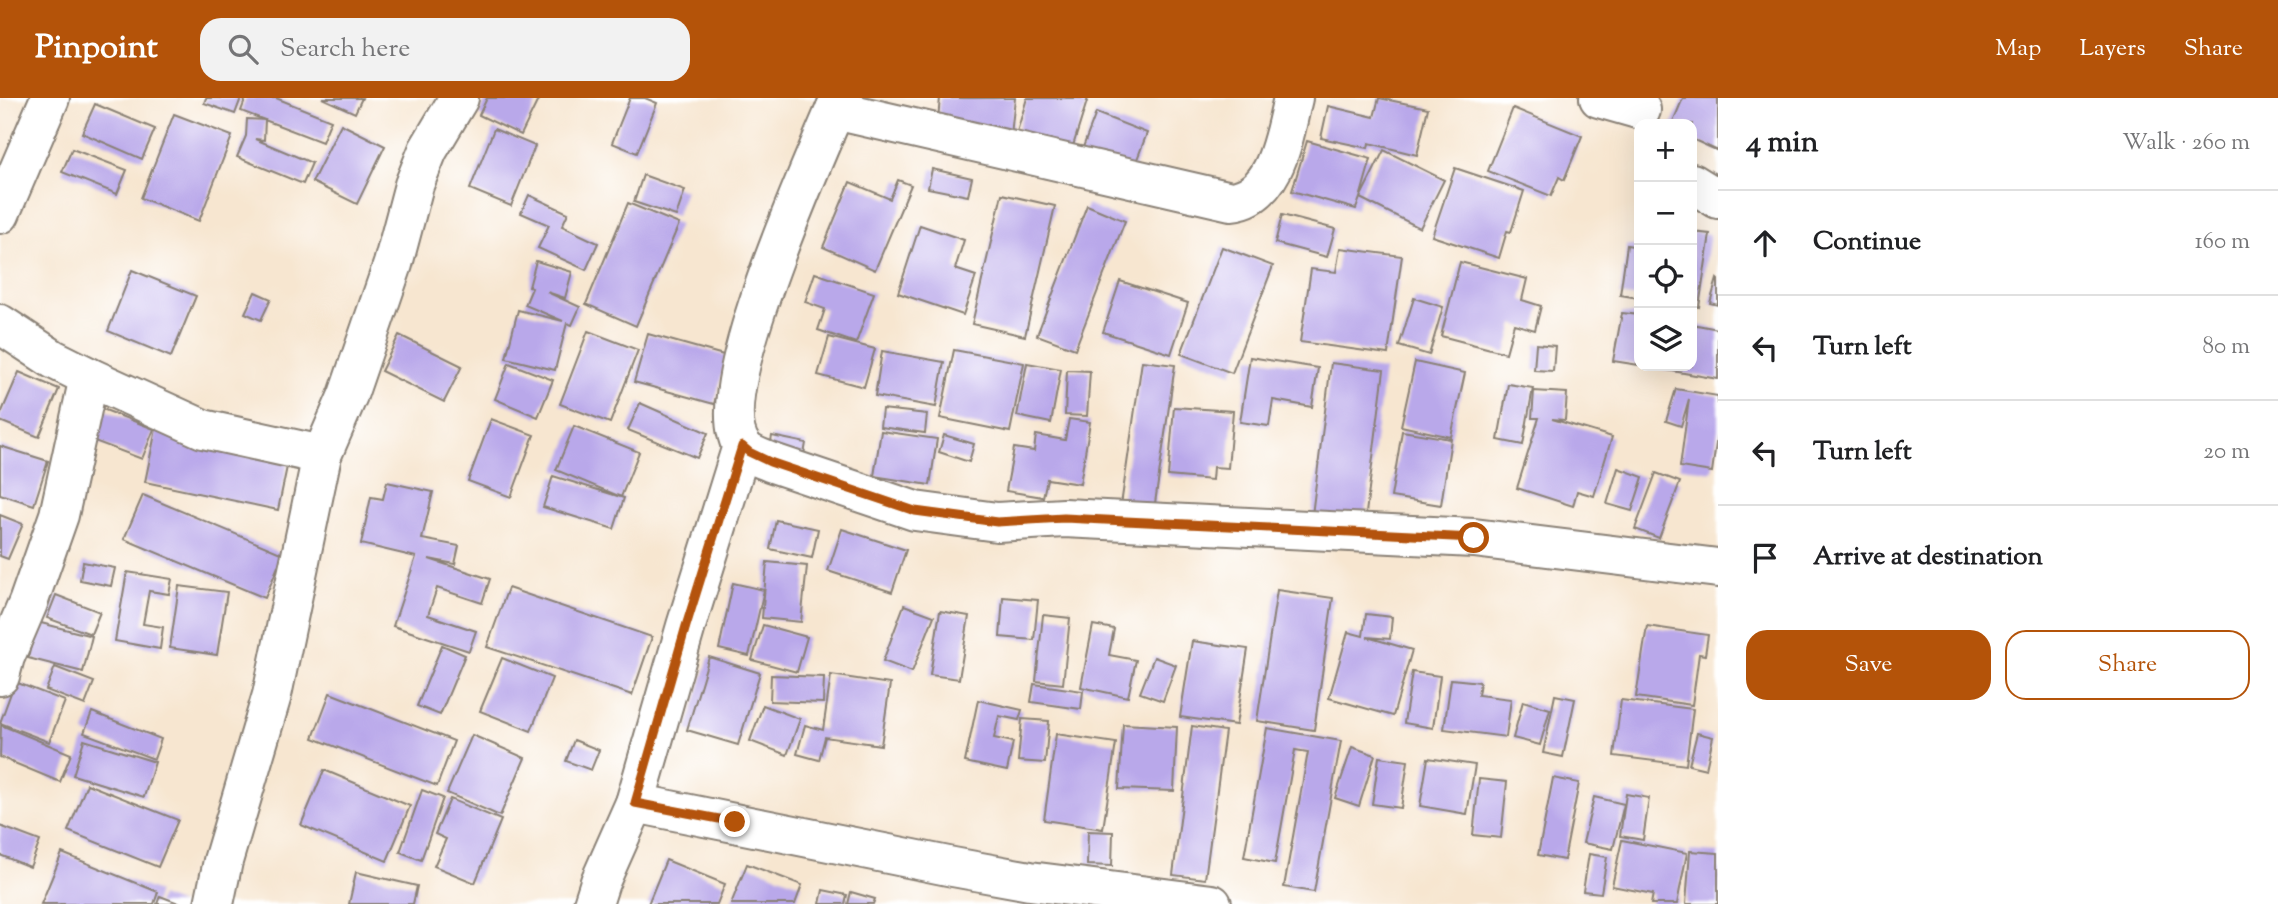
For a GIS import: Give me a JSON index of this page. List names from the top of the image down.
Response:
{
  "page": {
    "header": "Pinpoint",
    "search": "Search here",
    "nav": ["Map", "Layers", "Share"],
    "heading": ["4 min", "Walk · 260 m"],
    "map_buttons": ["+", "−"],
    "list": [
      ["Continue", "160 m"],
      ["Turn left", "80 m"],
      ["Turn left", "20 m"],
      "Arrive at destination"
    ],
    "buttons": ["Save", "Share"]
  }
}
